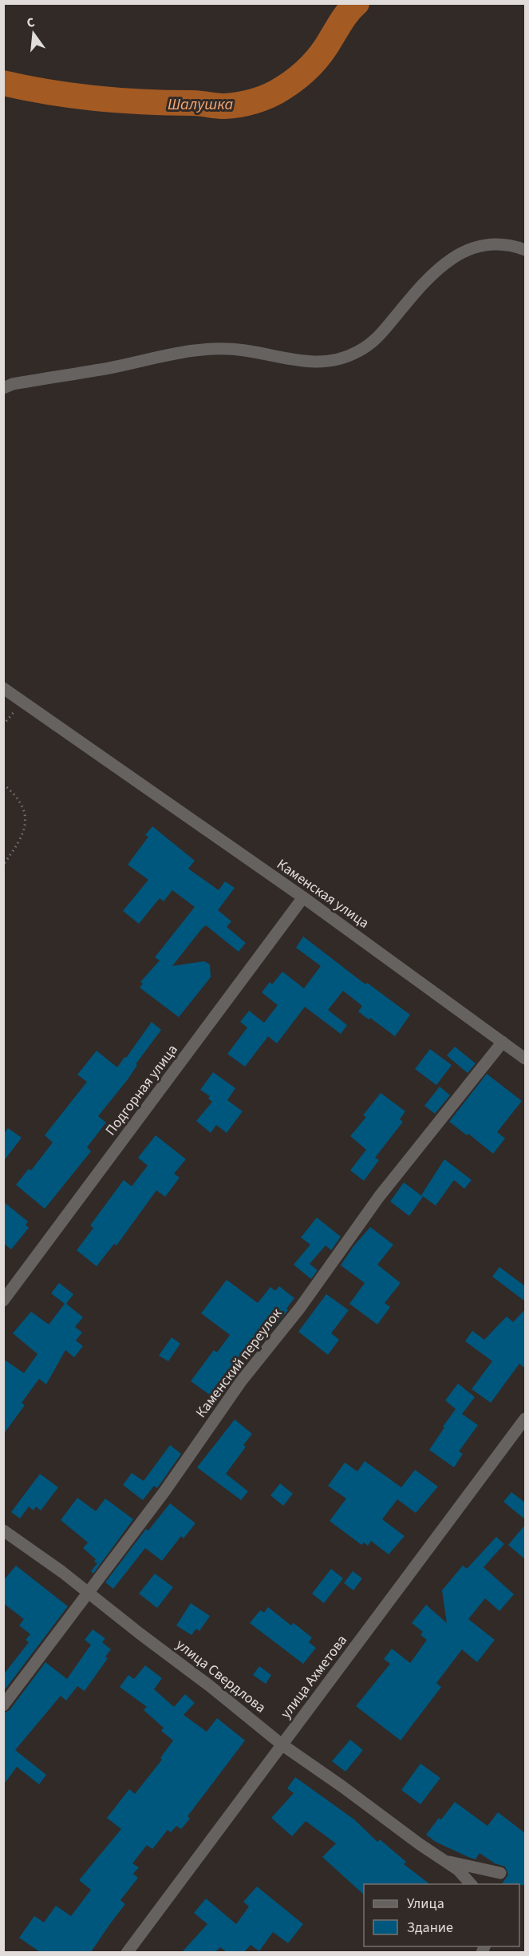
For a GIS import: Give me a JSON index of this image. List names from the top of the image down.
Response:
{
  "streets": {
    "street": [
      "Каменская улица",
      "Подгорная улица",
      "Каменский переулок",
      "улица Свердлова",
      "улица Ахметова"
    ]
  },
  "crossings": [
    ["Каменская улица", "Подгорная улица"],
    ["Каменская улица", "Каменский переулок"],
    ["Каменский переулок", "улица Свердлова"],
    ["улица Свердлова", "улица Ахметова"]
  ],
  "water": ["Шалушка"],
  "legend": ["Улица", "Здание"],
  "north": "top"
}
